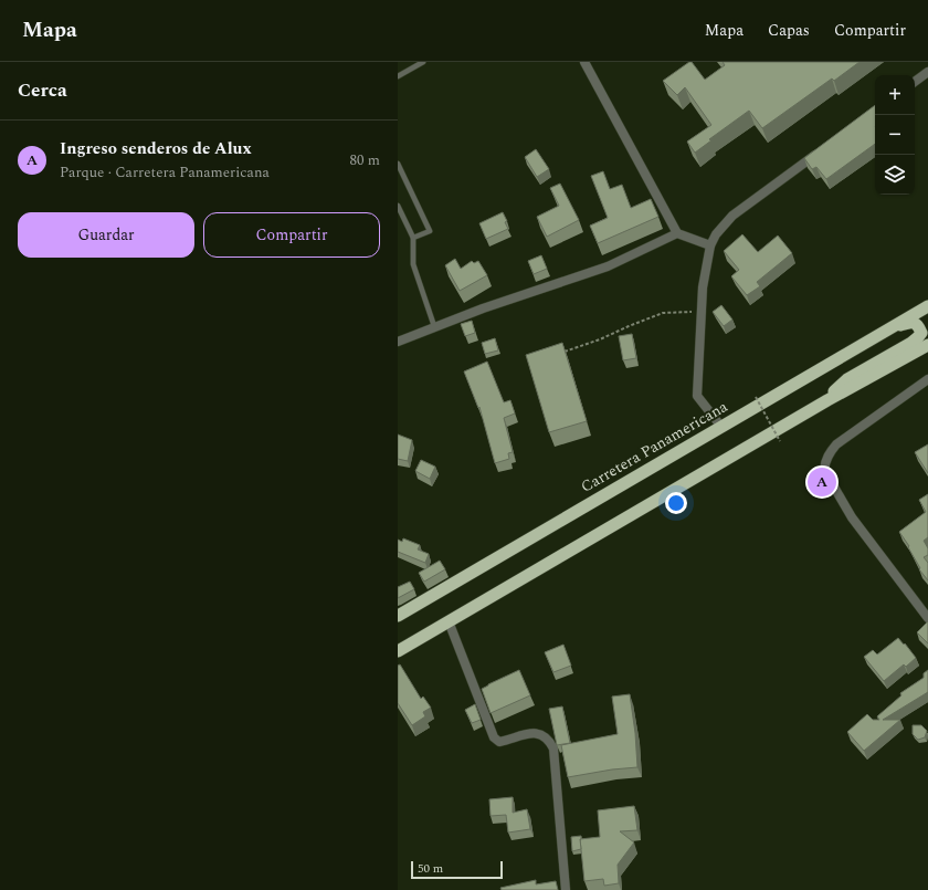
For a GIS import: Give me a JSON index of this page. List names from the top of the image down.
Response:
{
  "streets": {
    "highway": ["Carretera Panamericana"]
  },
  "scale_bar": "50 m",
  "page": {
    "header": "Mapa",
    "nav": ["Mapa", "Capas", "Compartir"],
    "heading": "Cerca",
    "map_buttons": ["+", "−"],
    "list": [
      {
        "mark": "A",
        "name": "Ingreso senderos de Alux",
        "note": "Parque · Carretera Panamericana",
        "value": "80 m"
      }
    ],
    "buttons": ["Guardar", "Compartir"],
    "pins": "A",
    "scale": "50 m"
  }
}
